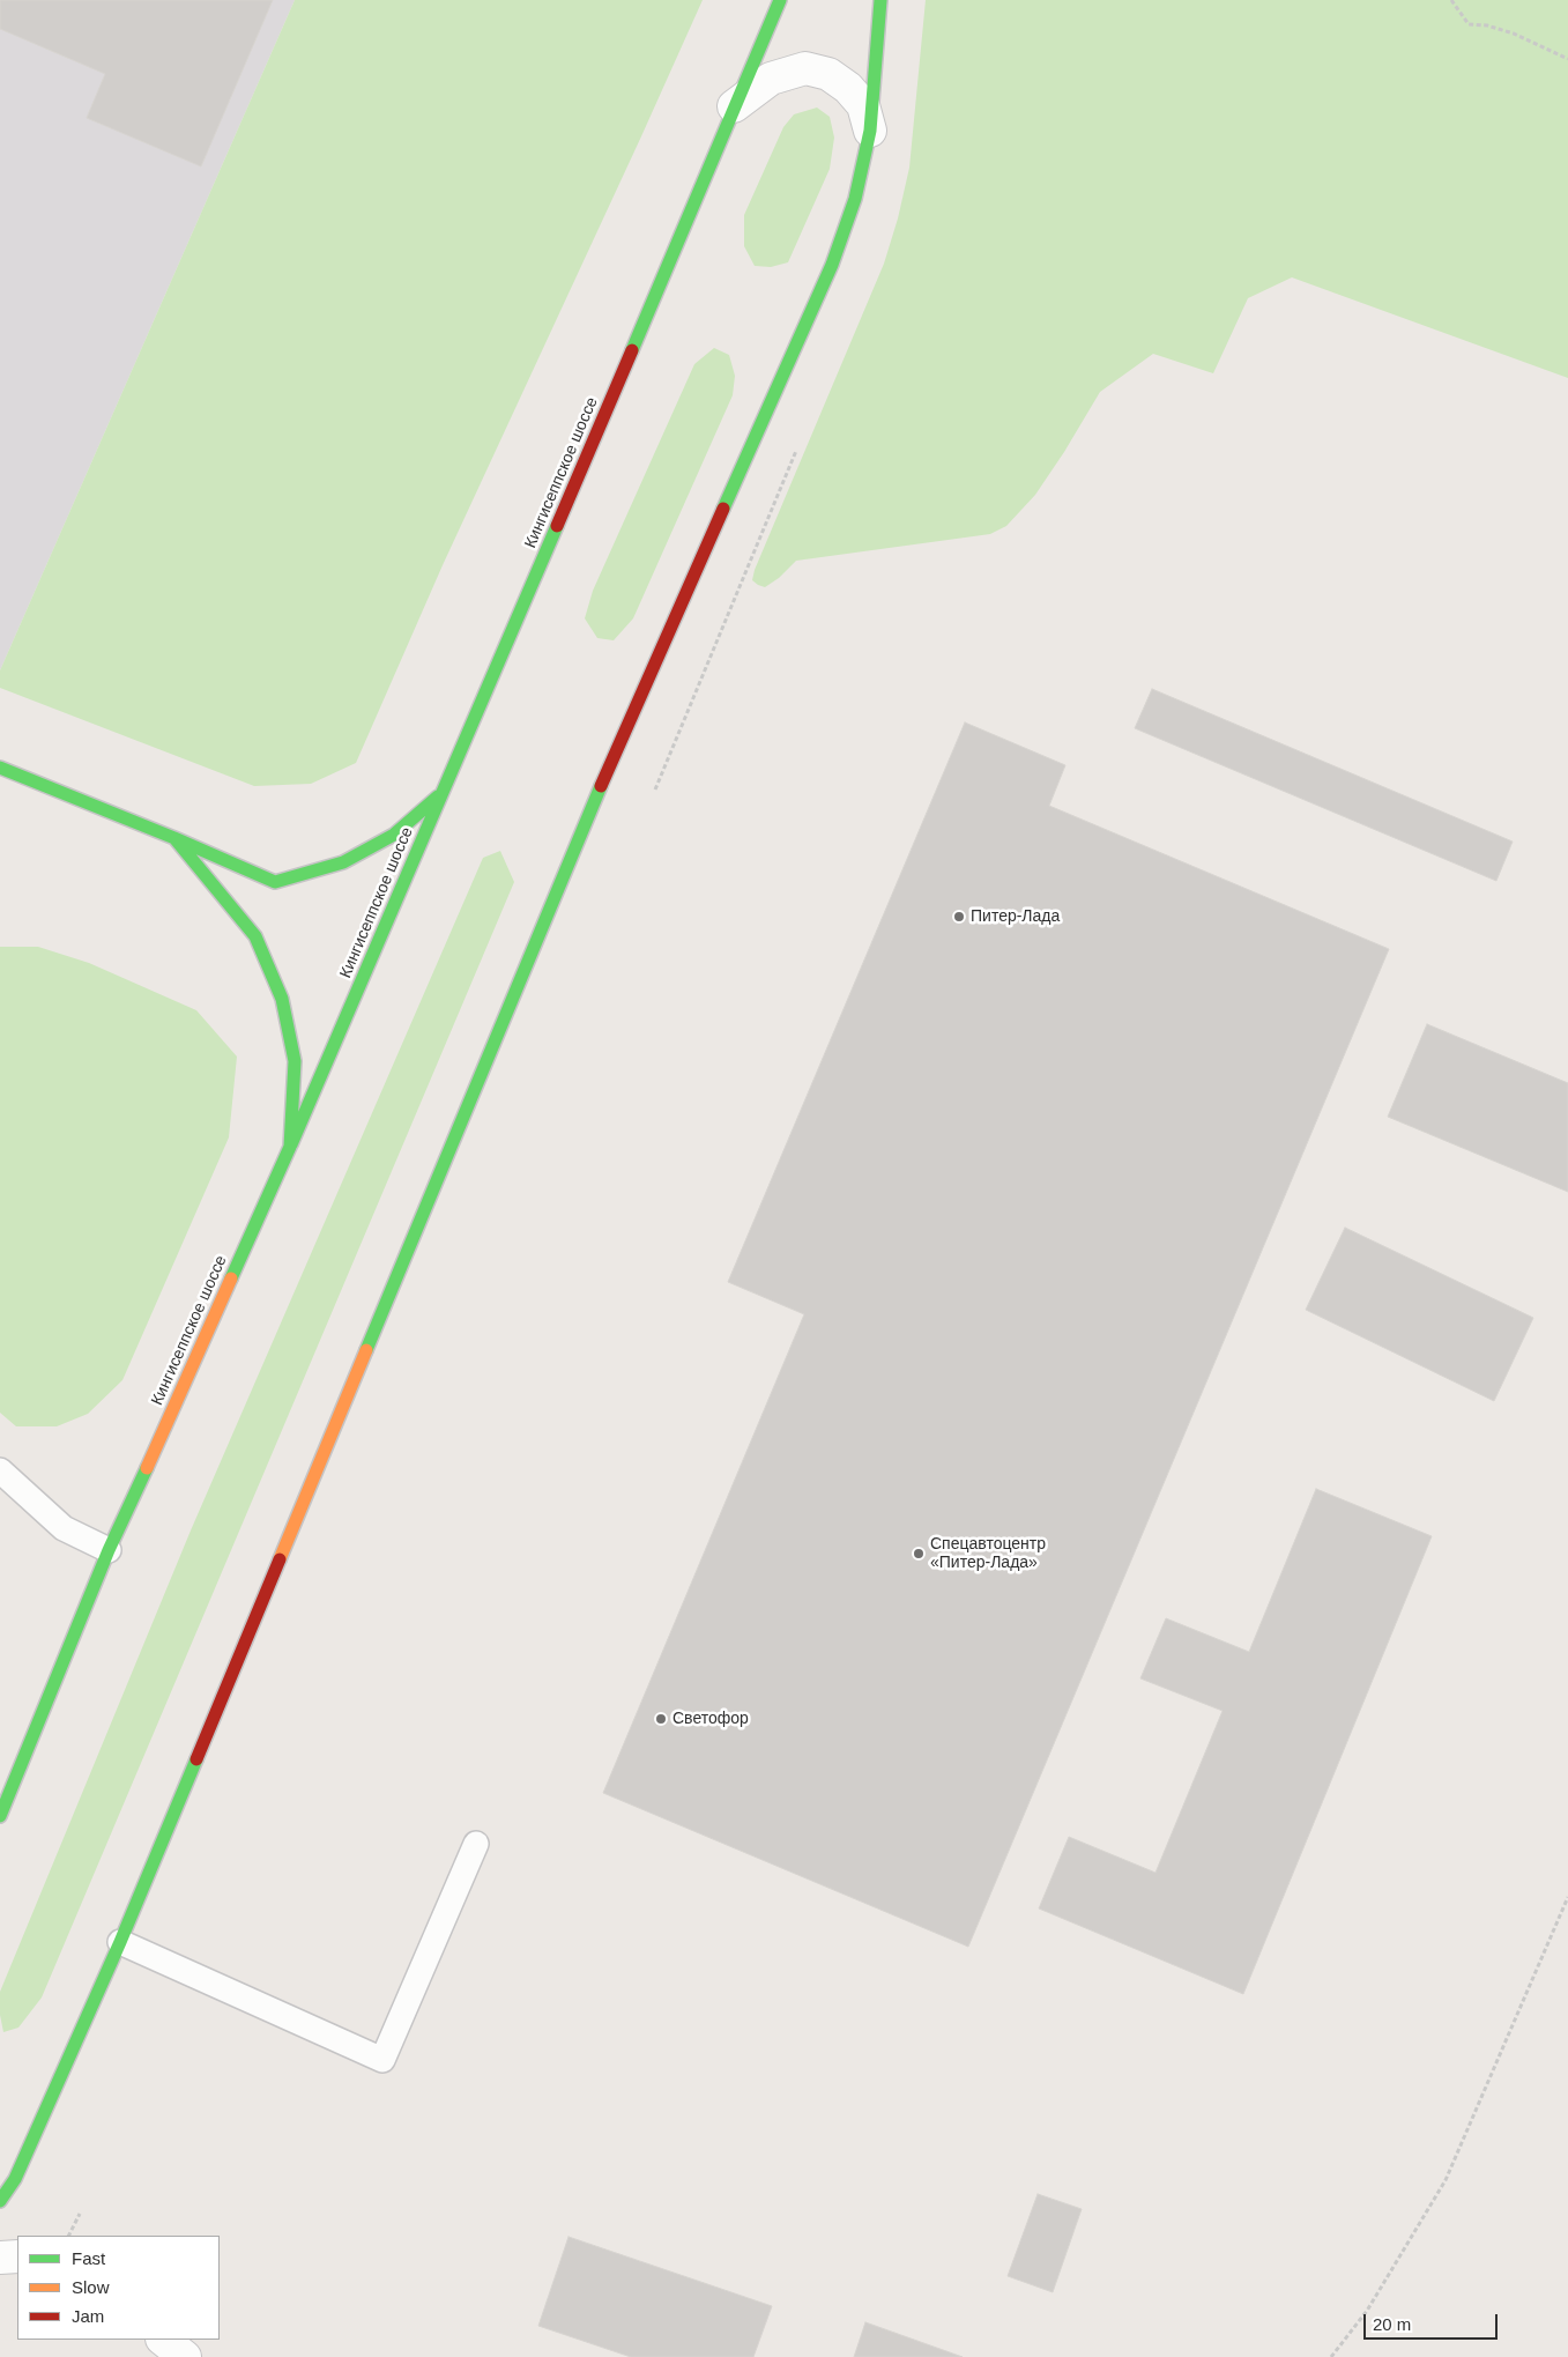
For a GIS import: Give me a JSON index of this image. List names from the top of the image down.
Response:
{
  "streets": {
    "main road": ["Кингисеппское шоссе"]
  },
  "places": ["Питер-Лада", "Спецавтоцентр «Питер-Лада»", "Светофор"],
  "legend": ["Fast", "Slow", "Jam"],
  "scale_bar": "20 m"
}
